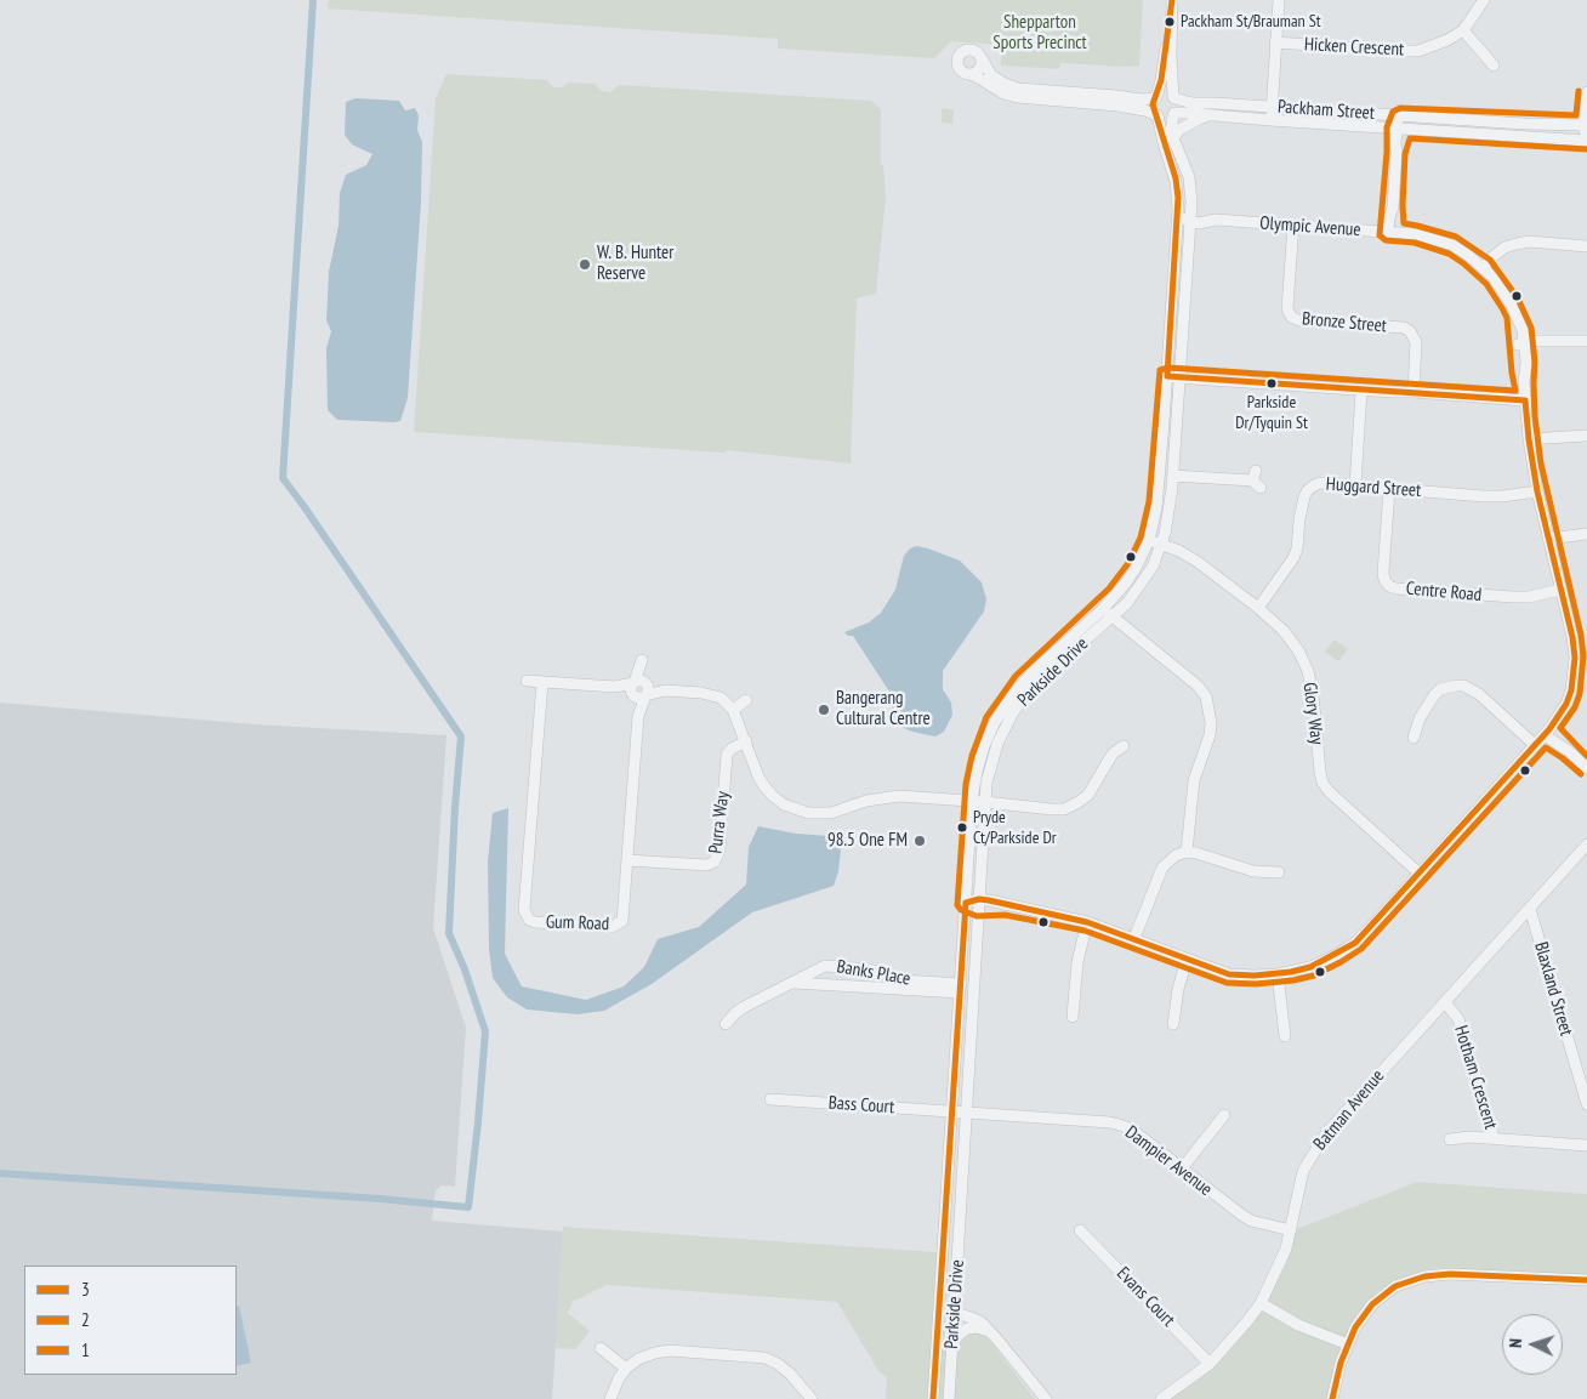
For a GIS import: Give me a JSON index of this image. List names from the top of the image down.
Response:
{
  "streets": {
    "street": [
      "Hicken Crescent",
      "Packham Street",
      "Olympic Avenue",
      "Bronze Street",
      "Huggard Street",
      "Centre Road",
      "Parkside Drive",
      "Glory Way",
      "Purra Way",
      "Gum Road",
      "Banks Place",
      "Blaxland Street",
      "Hotham Crescent",
      "Bass Court",
      "Batman Avenue",
      "Dampier Avenue",
      "Evans Court"
    ]
  },
  "crossings": [
    ["Packham Street", "Parkside Drive"],
    ["Olympic Avenue", "Bronze Street"],
    ["Olympic Avenue", "Huggard Street"],
    ["Olympic Avenue", "Centre Road"],
    ["Olympic Avenue", "Parkside Drive"],
    ["Olympic Avenue", "Glory Way"],
    ["Huggard Street", "Centre Road"],
    ["Huggard Street", "Glory Way"],
    ["Parkside Drive", "Glory Way"],
    ["Parkside Drive", "Banks Place"],
    ["Parkside Drive", "Bass Court"],
    ["Parkside Drive", "Dampier Avenue"],
    ["Purra Way", "Gum Road"],
    ["Blaxland Street", "Batman Avenue"],
    ["Hotham Crescent", "Batman Avenue"],
    ["Bass Court", "Dampier Avenue"],
    ["Batman Avenue", "Dampier Avenue"],
    ["Batman Avenue", "Evans Court"]
  ],
  "parks": ["Shepparton Sports Precinct"],
  "places": [
    "Packham St/Brauman St",
    "W. B. Hunter Reserve",
    "Parkside Dr/Tyquin St",
    "Bangerang Cultural Centre",
    "Pryde Ct/Parkside Dr",
    "98.5 One FM"
  ],
  "lines": ["transit line 3", "transit line 2", "transit line 1"],
  "legend": ["3", "2", "1"],
  "north": "left"
}
